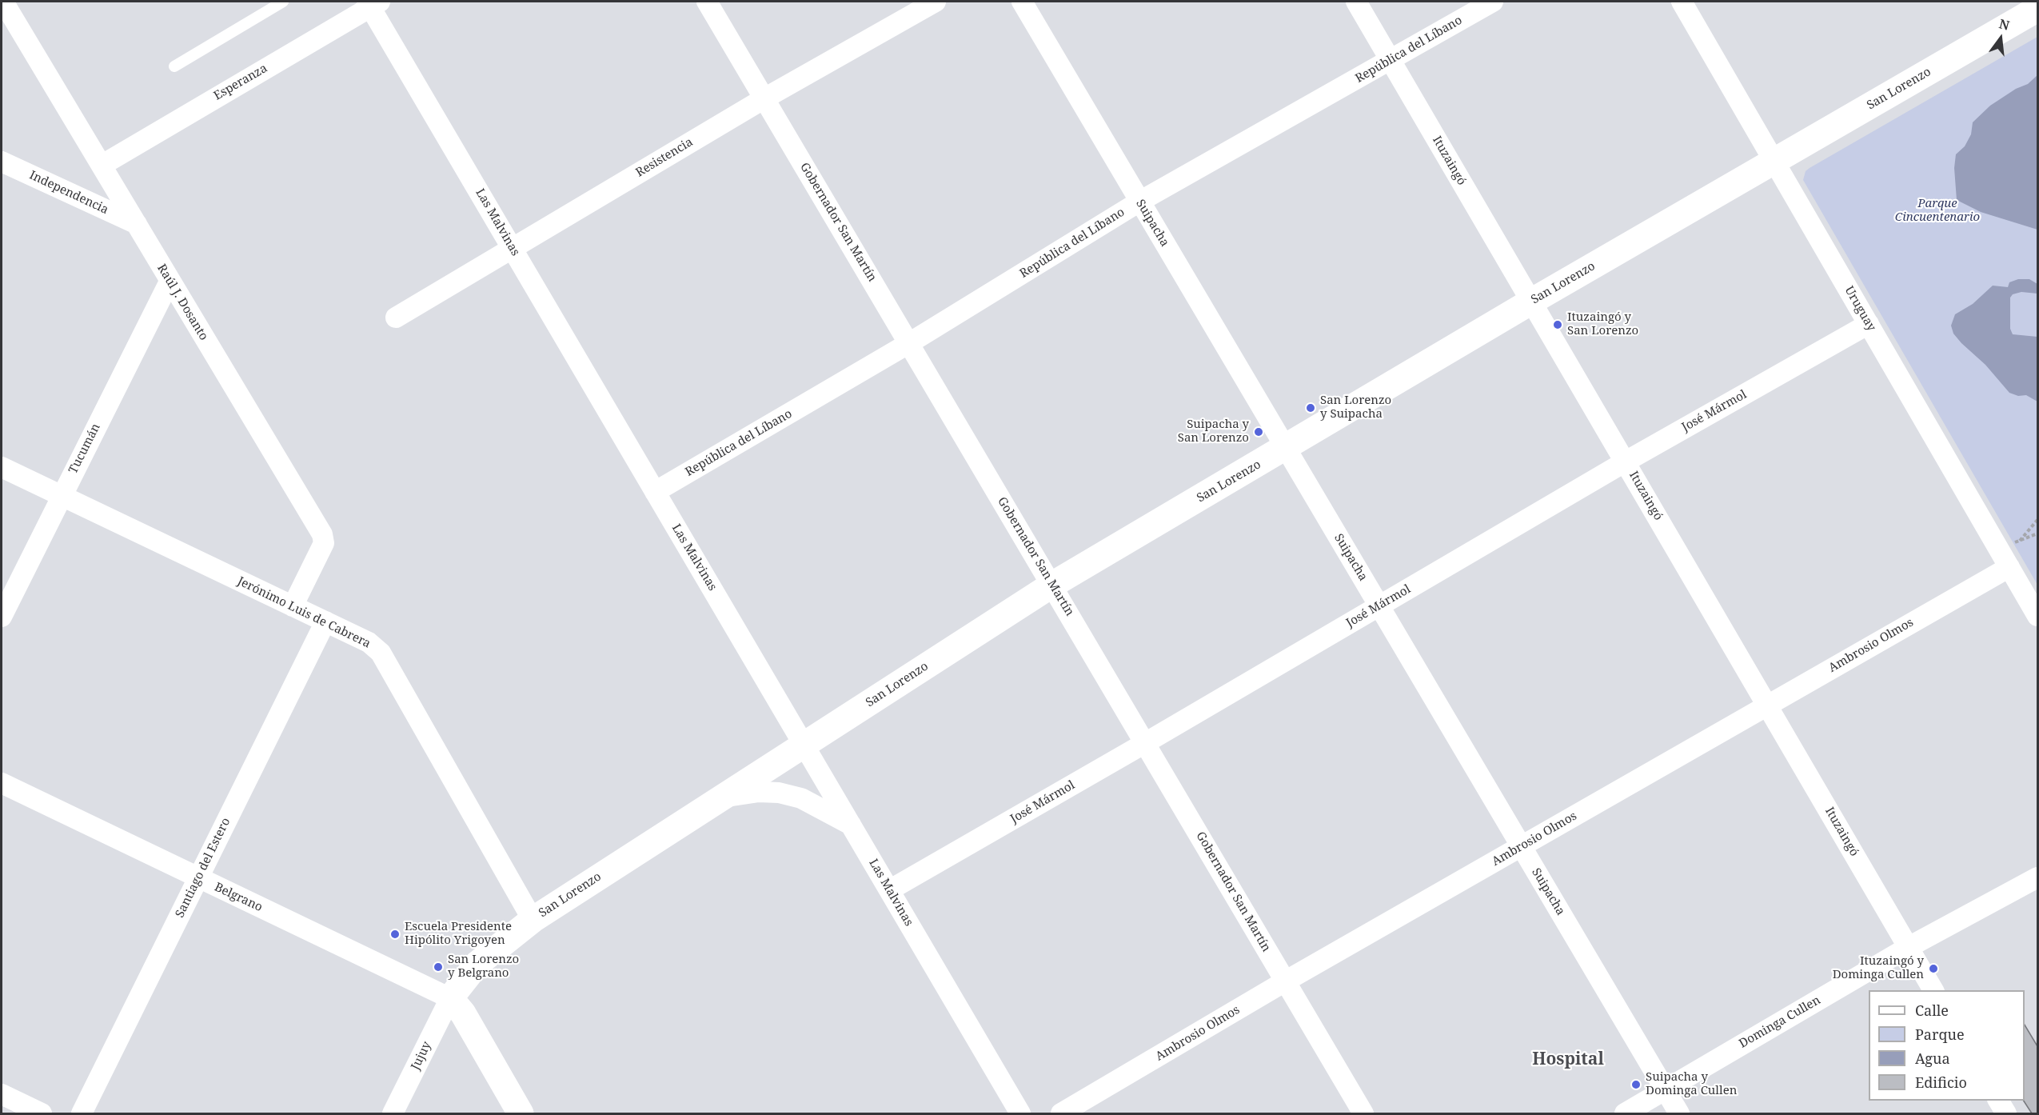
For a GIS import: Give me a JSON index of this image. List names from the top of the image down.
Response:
{
  "streets": {
    "main road": ["San Lorenzo"],
    "street": [
      "República del Líbano",
      "Esperanza",
      "Resistencia",
      "Ituzaingó",
      "Independencia",
      "Las Malvinas",
      "Gobernador San Martín",
      "Suipacha",
      "Raúl J. Dosanto",
      "Uruguay",
      "José Mármol",
      "Tucumán",
      "Jerónimo Luis de Cabrera",
      "Ambrosio Olmos",
      "Santiago del Estero",
      "Belgrano",
      "Dominga Cullen",
      "Jujuy"
    ]
  },
  "crossings": [
    ["República del Líbano", "Ituzaingó"],
    ["República del Líbano", "Las Malvinas"],
    ["República del Líbano", "Gobernador San Martín"],
    ["República del Líbano", "Suipacha"],
    ["Esperanza", "Las Malvinas"],
    ["Esperanza", "Raúl J. Dosanto"],
    ["San Lorenzo", "Ituzaingó"],
    ["San Lorenzo", "Las Malvinas"],
    ["San Lorenzo", "Gobernador San Martín"],
    ["San Lorenzo", "Suipacha"],
    ["San Lorenzo", "Uruguay"],
    ["San Lorenzo", "Jerónimo Luis de Cabrera"],
    ["San Lorenzo", "Belgrano"],
    ["San Lorenzo", "Jujuy"],
    ["Resistencia", "Las Malvinas"],
    ["Resistencia", "Gobernador San Martín"],
    ["Ituzaingó", "José Mármol"],
    ["Ituzaingó", "Ambrosio Olmos"],
    ["Ituzaingó", "Dominga Cullen"],
    ["Independencia", "Raúl J. Dosanto"],
    ["Las Malvinas", "José Mármol"],
    ["Gobernador San Martín", "José Mármol"],
    ["Gobernador San Martín", "Ambrosio Olmos"],
    ["Suipacha", "José Mármol"],
    ["Suipacha", "Ambrosio Olmos"],
    ["Suipacha", "Dominga Cullen"],
    ["Raúl J. Dosanto", "Tucumán"],
    ["Raúl J. Dosanto", "Jerónimo Luis de Cabrera"],
    ["Uruguay", "José Mármol"],
    ["Uruguay", "Ambrosio Olmos"],
    ["Tucumán", "Jerónimo Luis de Cabrera"],
    ["Jerónimo Luis de Cabrera", "Santiago del Estero"],
    ["Santiago del Estero", "Belgrano"],
    ["Belgrano", "Jujuy"]
  ],
  "districts": ["Hospital"],
  "parks": ["Parque Cincuentenario"],
  "places": [
    "Ituzaingó y San Lorenzo",
    "San Lorenzo y Suipacha",
    "Suipacha y San Lorenzo",
    "Escuela Presidente Hipólito Yrigoyen",
    "San Lorenzo y Belgrano",
    "Ituzaingó y Dominga Cullen",
    "Suipacha y Dominga Cullen"
  ],
  "legend": [
    "Calle",
    "Parque",
    "Agua",
    "Edificio"
  ],
  "north": "top"
}
